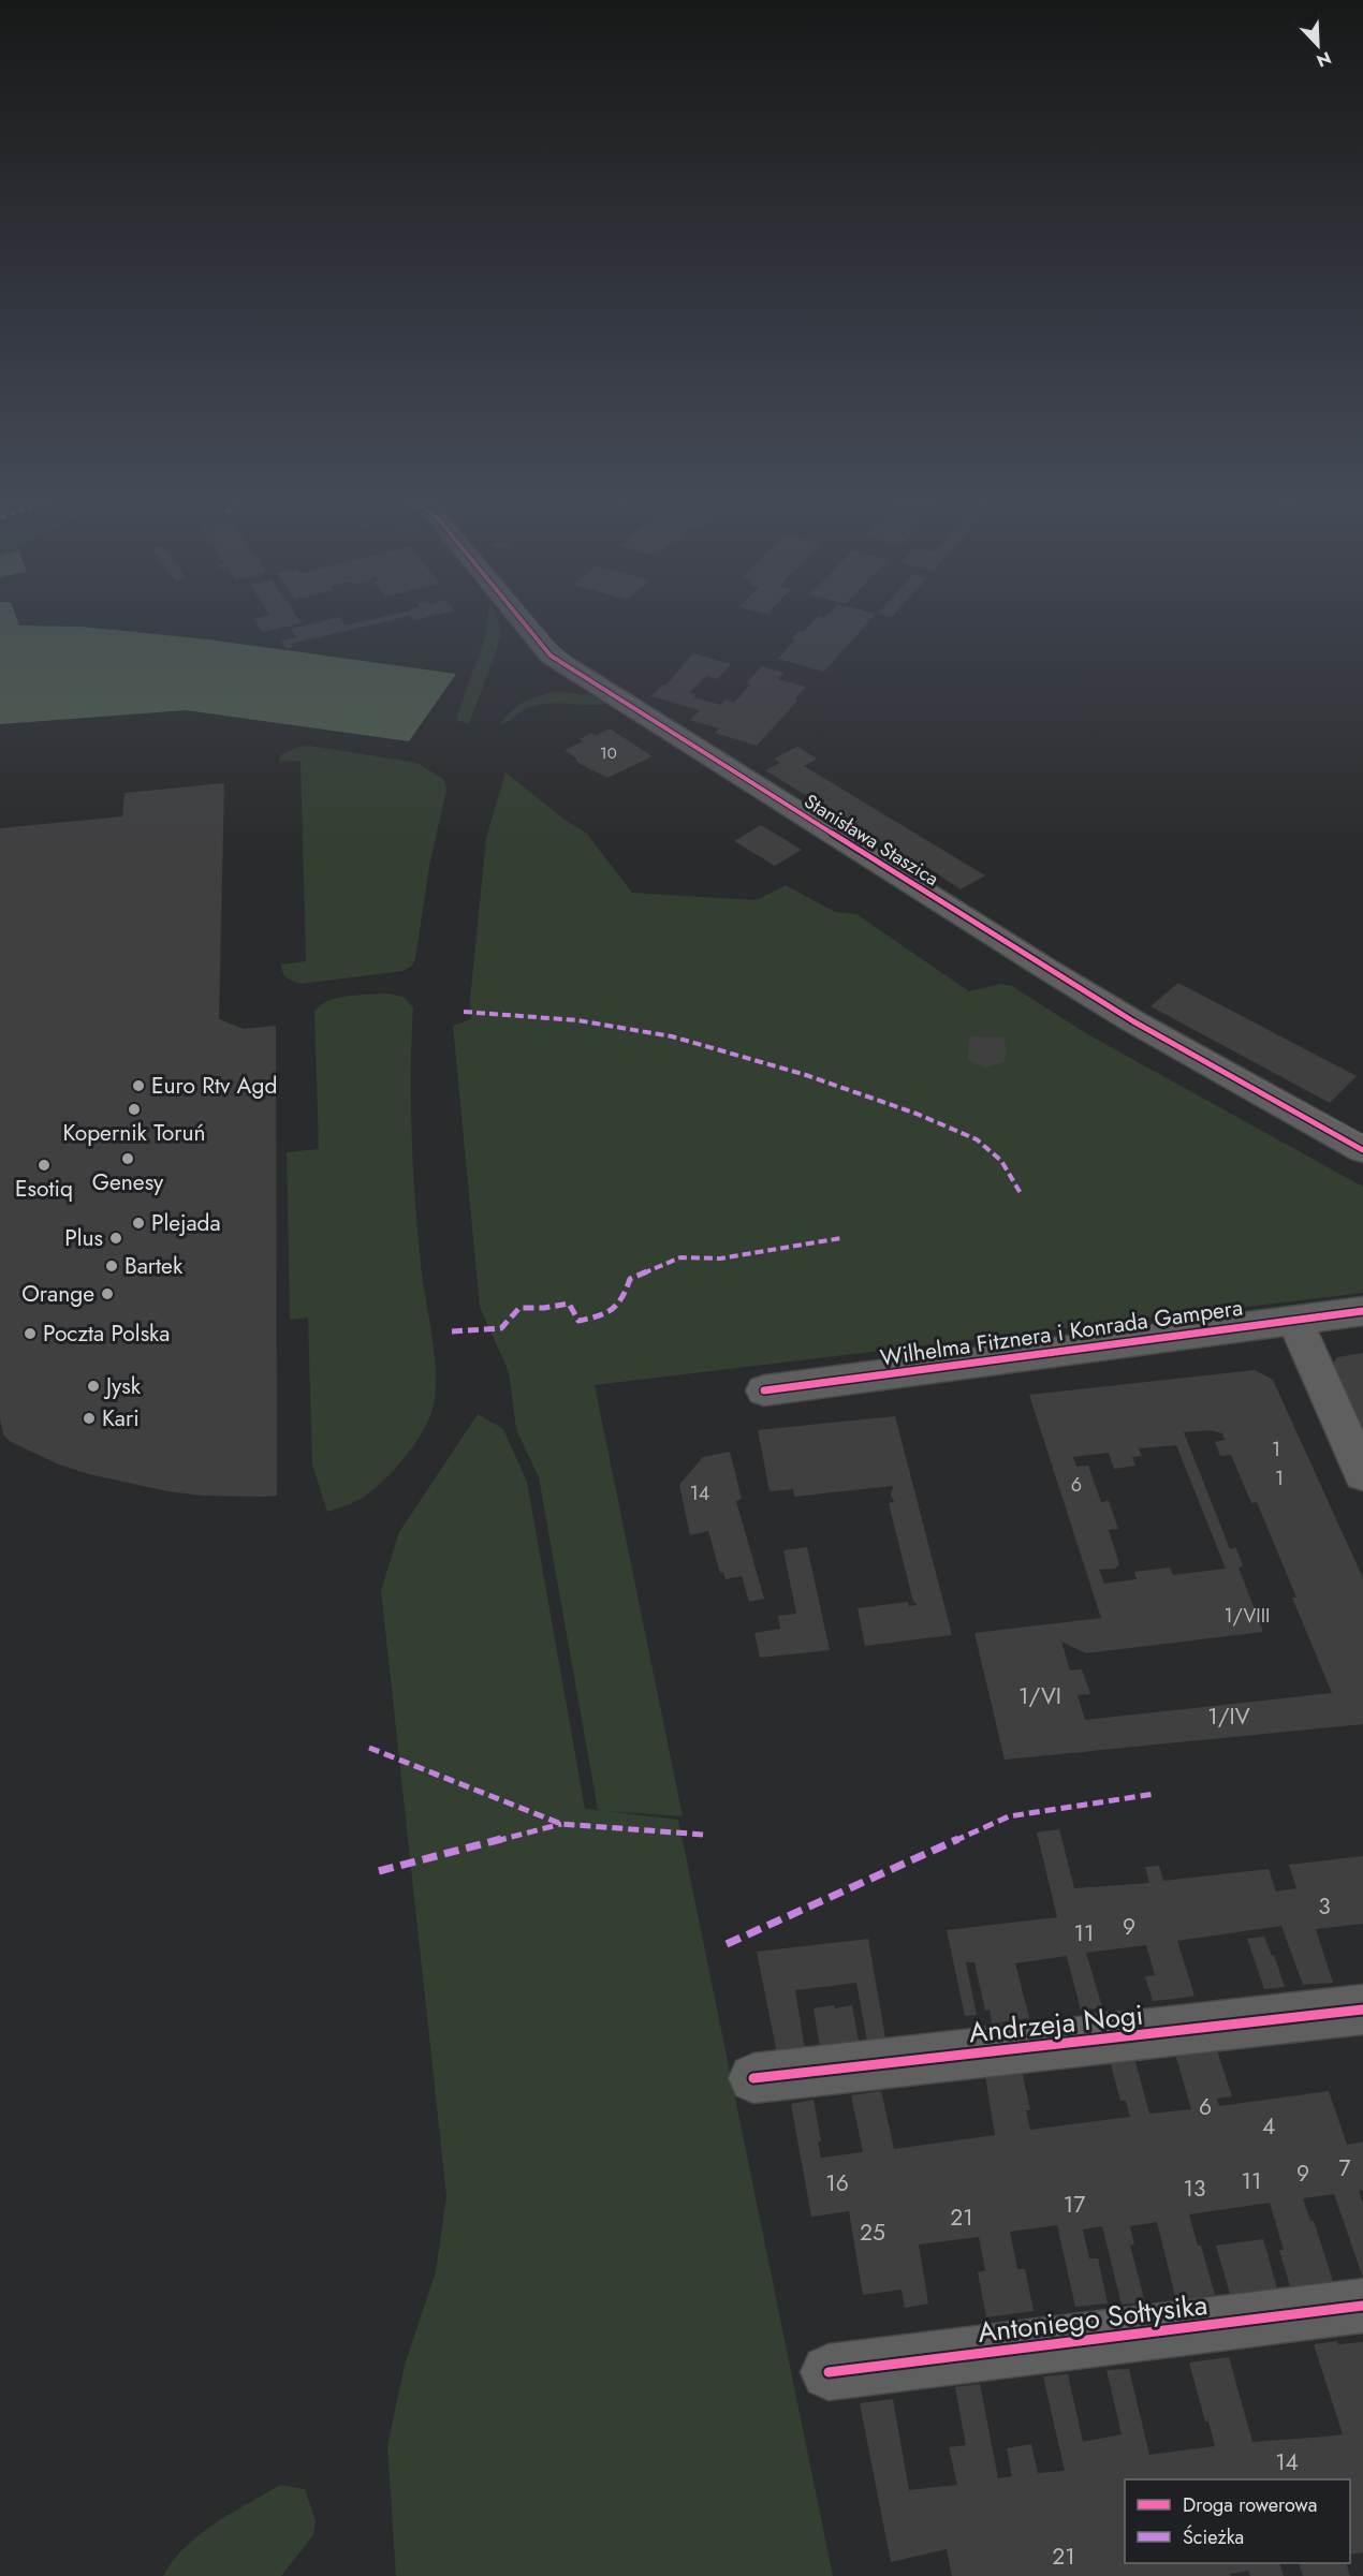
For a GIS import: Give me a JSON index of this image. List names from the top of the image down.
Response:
{
  "streets": {
    "street": [
      "Stanisława Staszica",
      "Wilhelma Fitznera i Konrada Gampera",
      "Andrzeja Nogi",
      "Antoniego Sołtysika"
    ]
  },
  "places": [
    "Euro Rtv Agd",
    "Kopernik Toruń",
    "Genesy",
    "Esotiq",
    "Plejada",
    "Plus",
    "Bartek",
    "Orange",
    "Poczta Polska",
    "Jysk",
    "Kari"
  ],
  "house_numbers": [
    "10",
    "1",
    "1",
    "6",
    "14",
    "1/VIII",
    "1/VI",
    "1/IV",
    "3",
    "9",
    "11",
    "6",
    "4",
    "7",
    "9",
    "11",
    "16",
    "13",
    "17",
    "21",
    "25",
    "14",
    "21"
  ],
  "legend": ["Droga rowerowa", "Ścieżka"],
  "north": "bottom right"
}
